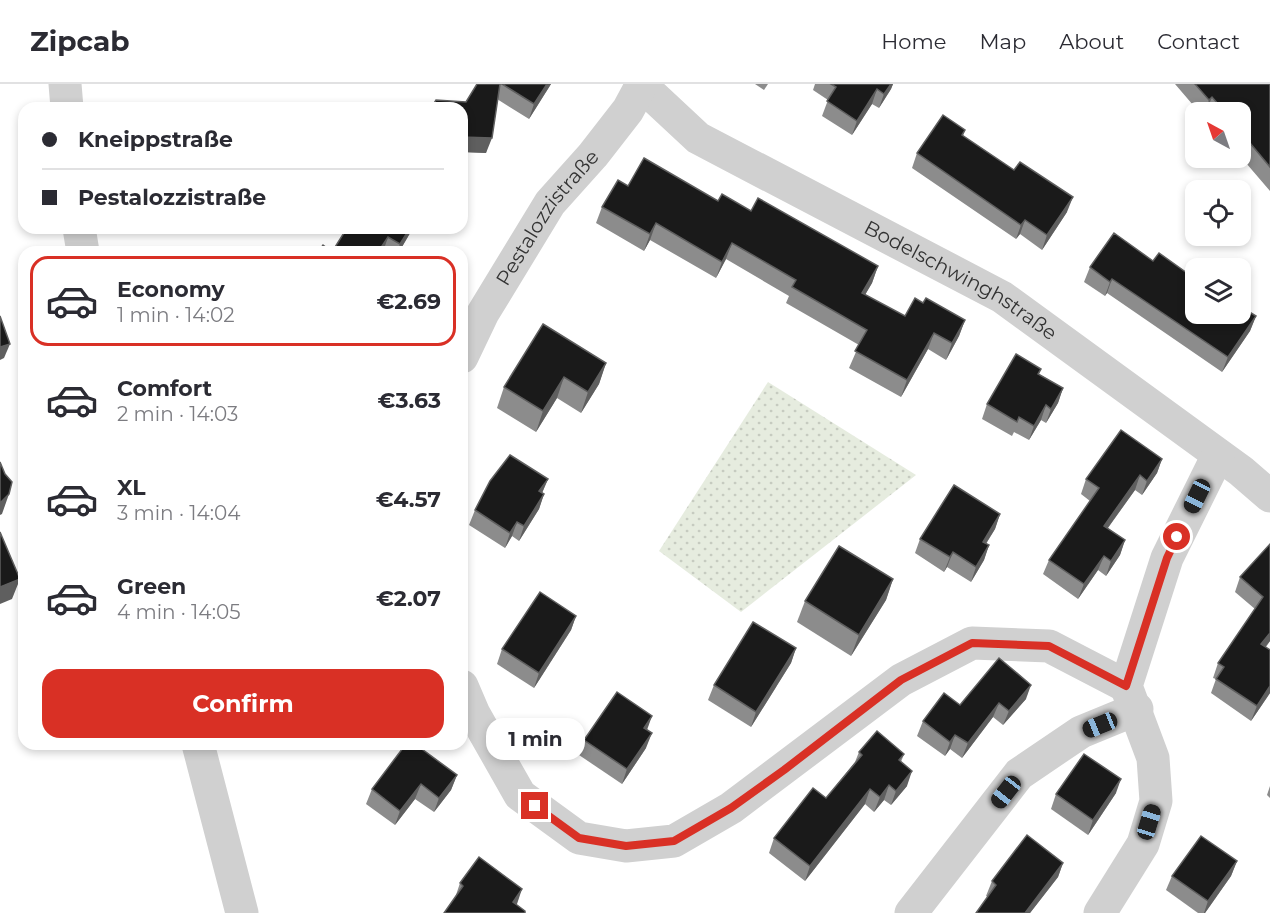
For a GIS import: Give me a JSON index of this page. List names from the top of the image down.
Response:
{
  "streets": {
    "street": ["Pestalozzistraße", "Bodelschwinghstraße"]
  },
  "crossings": [
    ["Pestalozzistraße", "Bodelschwinghstraße"]
  ],
  "north": "top left",
  "page": {
    "header": "Zipcab",
    "nav": [
      "Home",
      "Map",
      "About",
      "Contact"
    ],
    "banner": ["Kneippstraße", "Pestalozzistraße"],
    "list": [
      {
        "name": "Economy",
        "note": "1 min · 14:02",
        "value": "€2.69"
      },
      {
        "name": "Comfort",
        "note": "2 min · 14:03",
        "value": "€3.63"
      },
      {
        "name": "XL",
        "note": "3 min · 14:04",
        "value": "€4.57"
      },
      {
        "name": "Green",
        "note": "4 min · 14:05",
        "value": "€2.07"
      }
    ],
    "buttons": "Confirm",
    "bubble": "1 min"
  }
}
